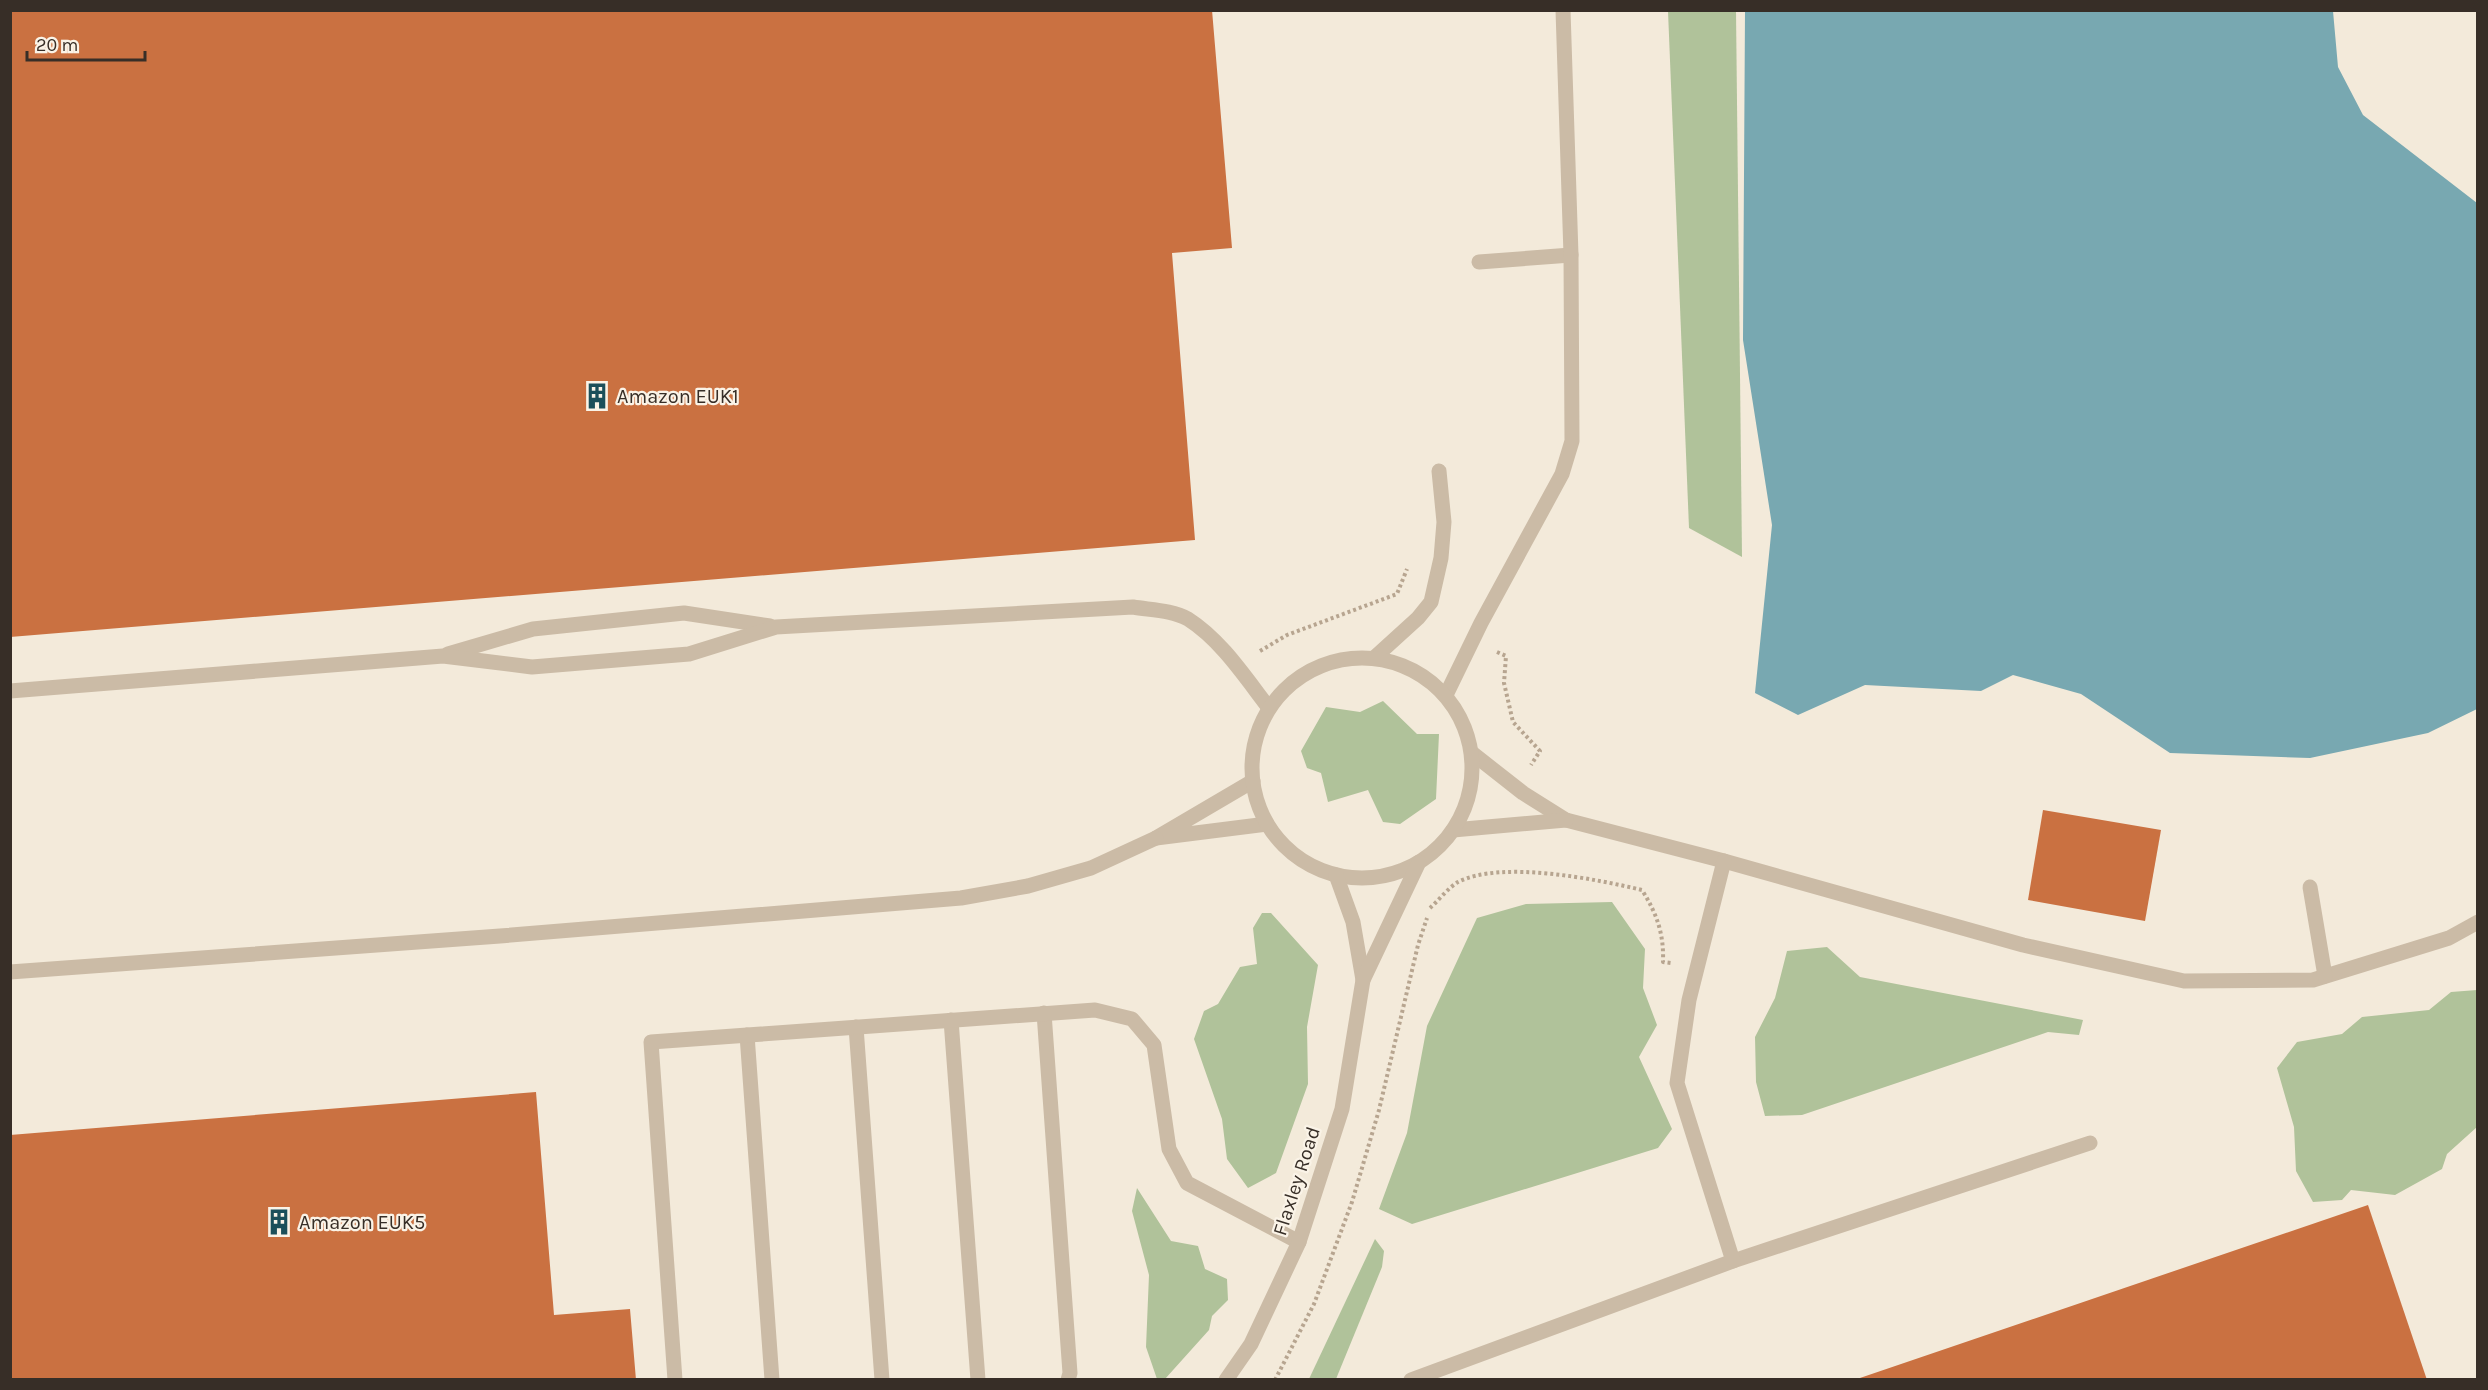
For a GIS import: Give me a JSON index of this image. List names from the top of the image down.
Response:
{
  "streets": {
    "street": ["Flaxley Road"]
  },
  "places": {
    "building": ["Amazon EUK1", "Amazon EUK5"]
  },
  "scale_bar": "20 m"
}
